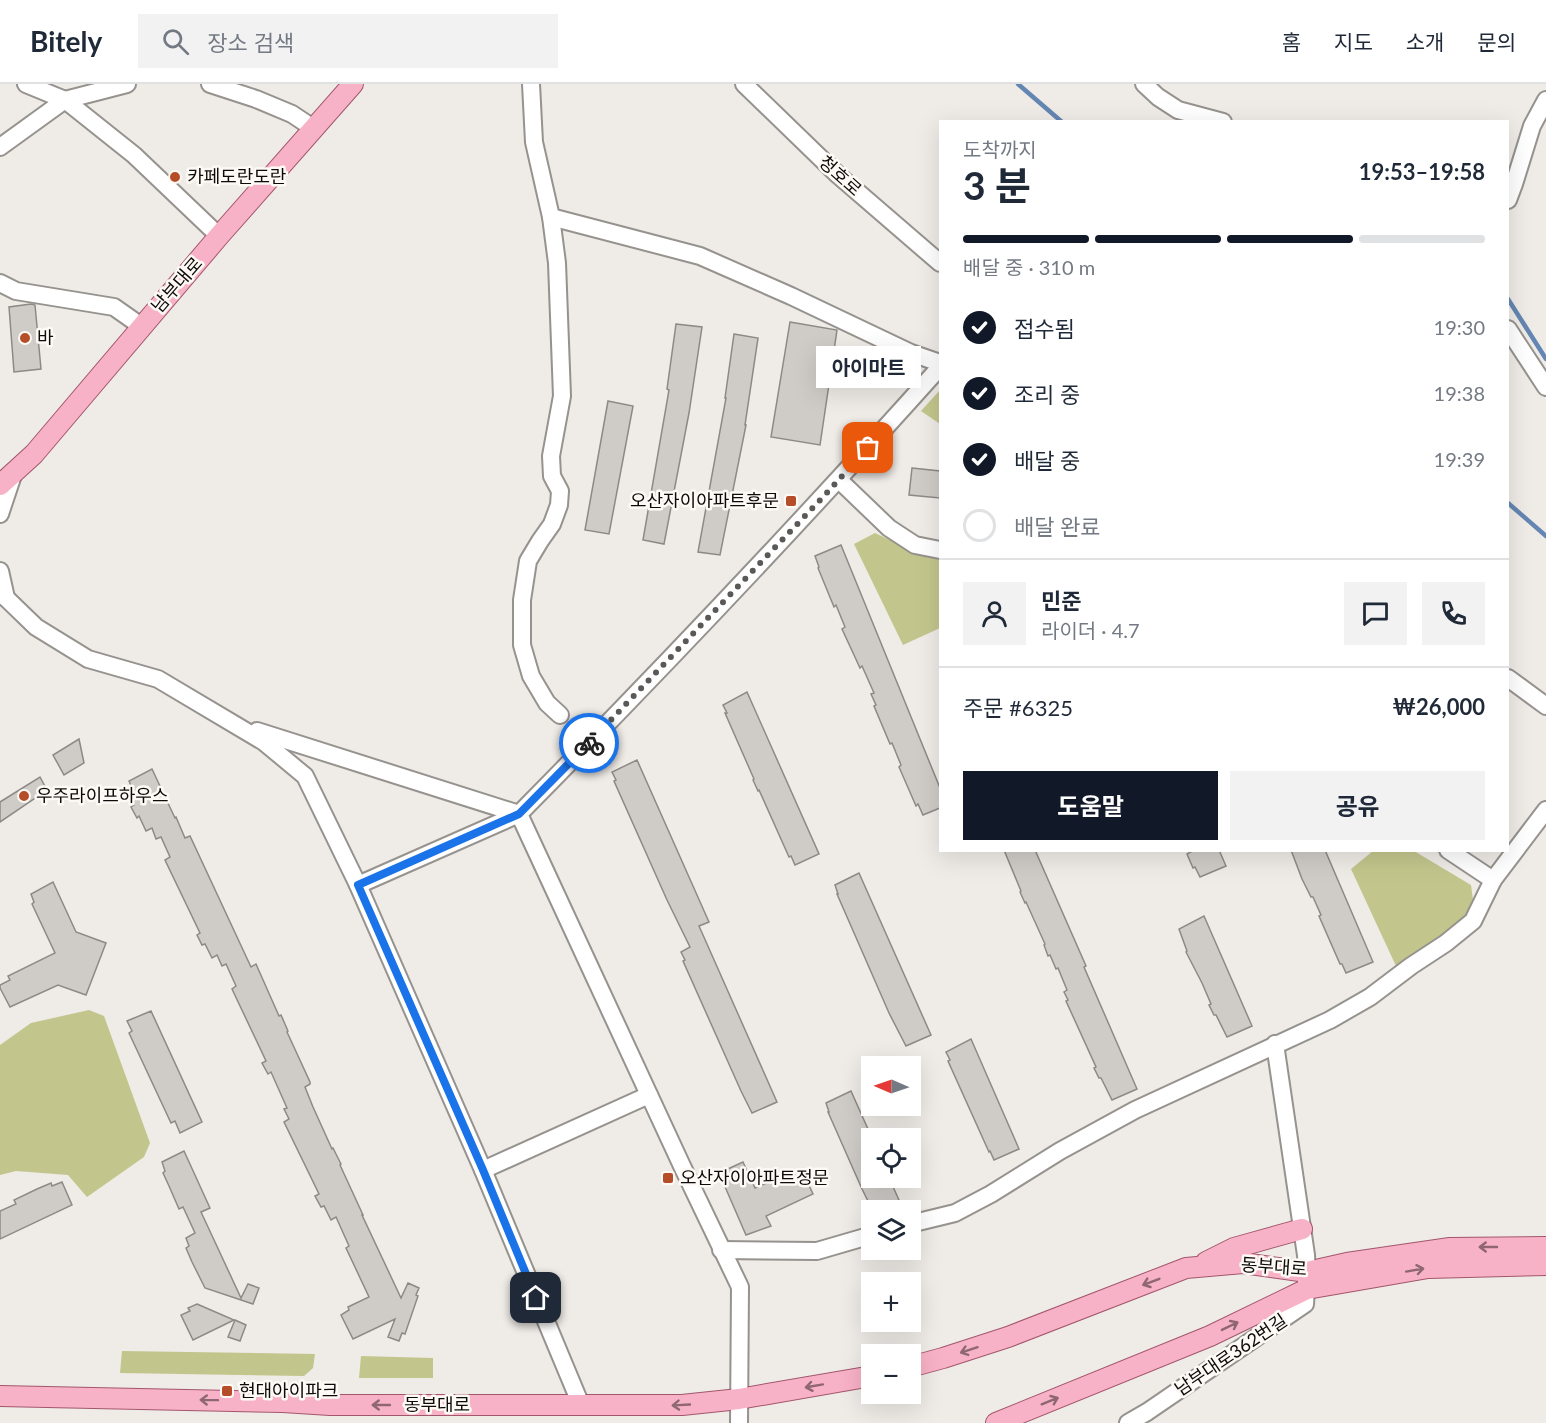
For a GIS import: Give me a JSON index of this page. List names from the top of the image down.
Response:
{
  "streets": {
    "main road": ["남부대로", "동부대로"],
    "street": ["청호로", "남부대로362번길"]
  },
  "crossings": [
    ["동부대로", "남부대로362번길"]
  ],
  "places": {
    "other": [
      "카페도란도란",
      "바",
      "아이마트",
      "우주라이프하우스"
    ],
    "transit": ["오산자이아파트후문", "오산자이아파트정문", "현대아이파크"]
  },
  "north": "left",
  "page": {
    "header": "Bitely",
    "search": "장소 검색",
    "nav": [
      "홈",
      "지도",
      "소개",
      "문의"
    ],
    "heading": ["3 분", "도착까지", "19:53–19:58"],
    "panel": [
      "민준",
      "라이더 · 4.7",
      "주문 #6325",
      "₩26,000"
    ],
    "bar": "배달 중 · 310 m",
    "list": [
      ["접수됨", "19:30"],
      ["조리 중", "19:38"],
      ["배달 중", "19:39"],
      "배달 완료"
    ],
    "bubble": "아이마트",
    "buttons": ["도움말", "공유"],
    "map_buttons": ["+", "−"]
  }
}
